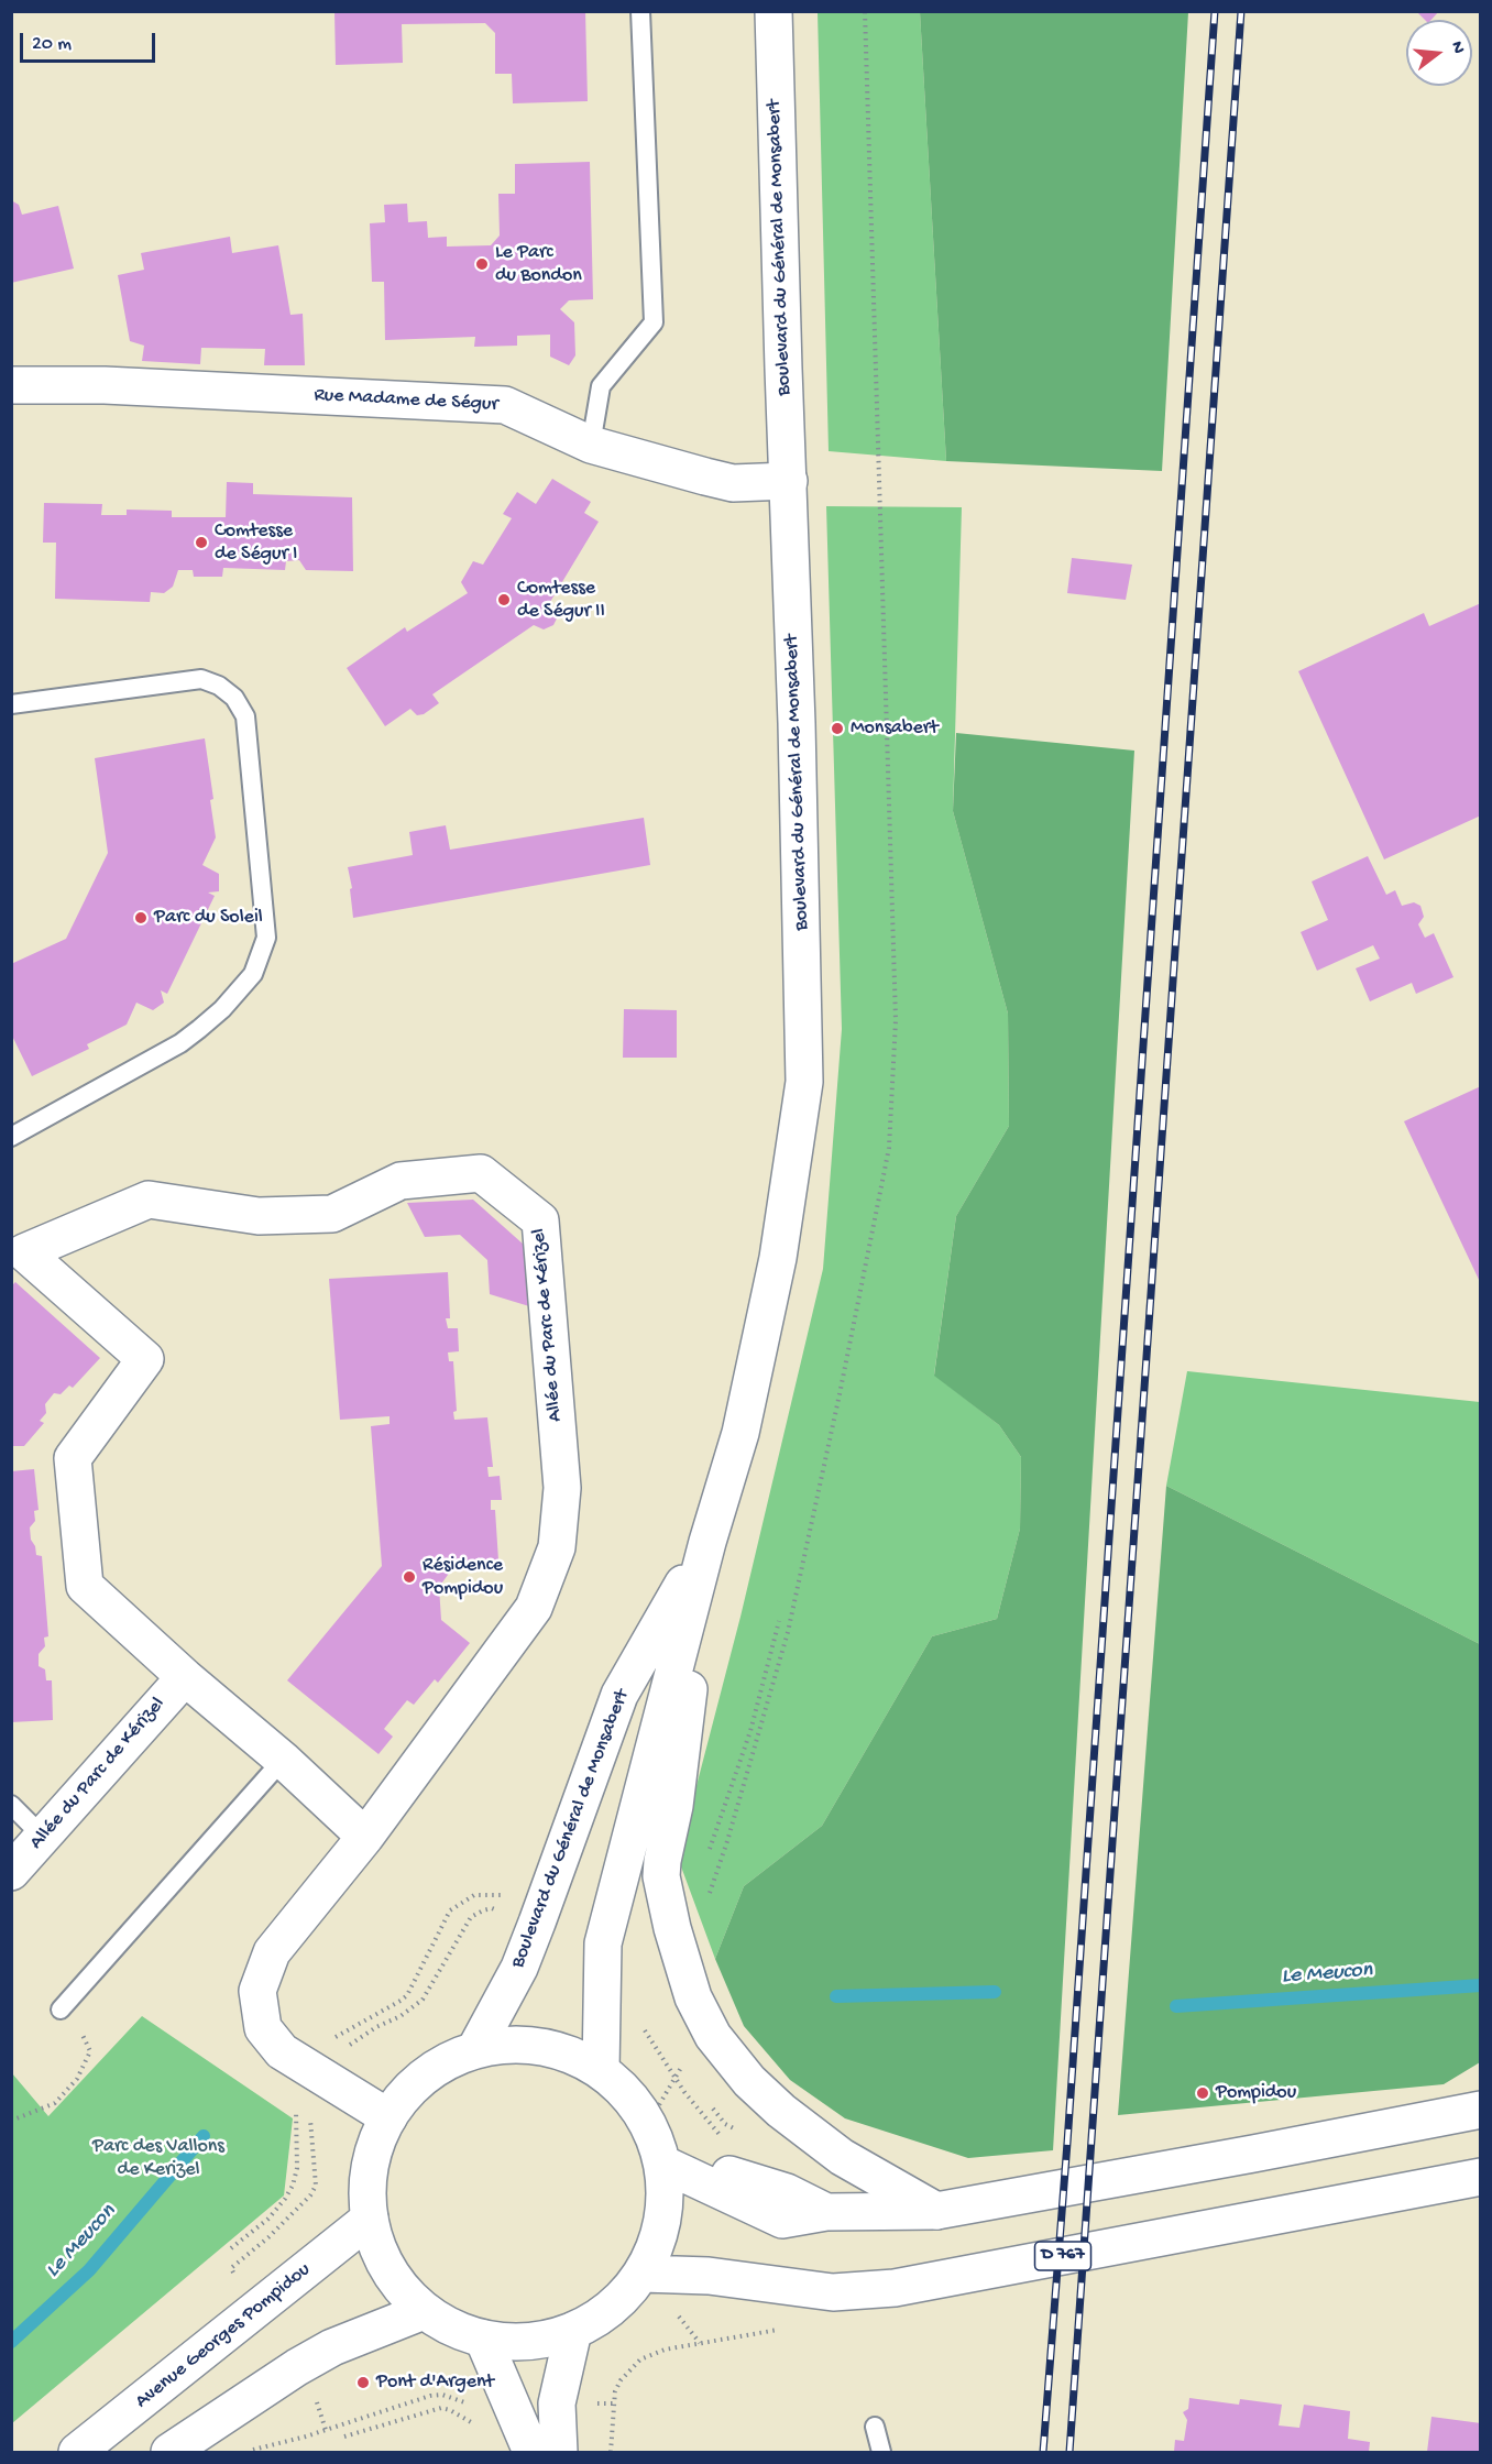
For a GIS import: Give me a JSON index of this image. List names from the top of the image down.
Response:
{
  "streets": {
    "main road": [
      "Boulevard du Général de Monsabert",
      "Rue Madame de Ségur",
      "Allée du Parc de Kérizel",
      "D 767",
      "Avenue Georges Pompidou"
    ]
  },
  "crossings": [
    ["Boulevard du Général de Monsabert", "Rue Madame de Ségur"]
  ],
  "water": ["Le Meucon"],
  "parks": ["Parc des Vallons de Kerizel"],
  "places": [
    "Le Parc du Bondon",
    "Comtesse de Ségur I",
    "Comtesse de Ségur II",
    "Monsabert",
    "Parc du Soleil",
    "Résidence Pompidou",
    "Pompidou",
    "Pont d'Argent"
  ],
  "scale_bar": "20 m",
  "north": "right"
}
